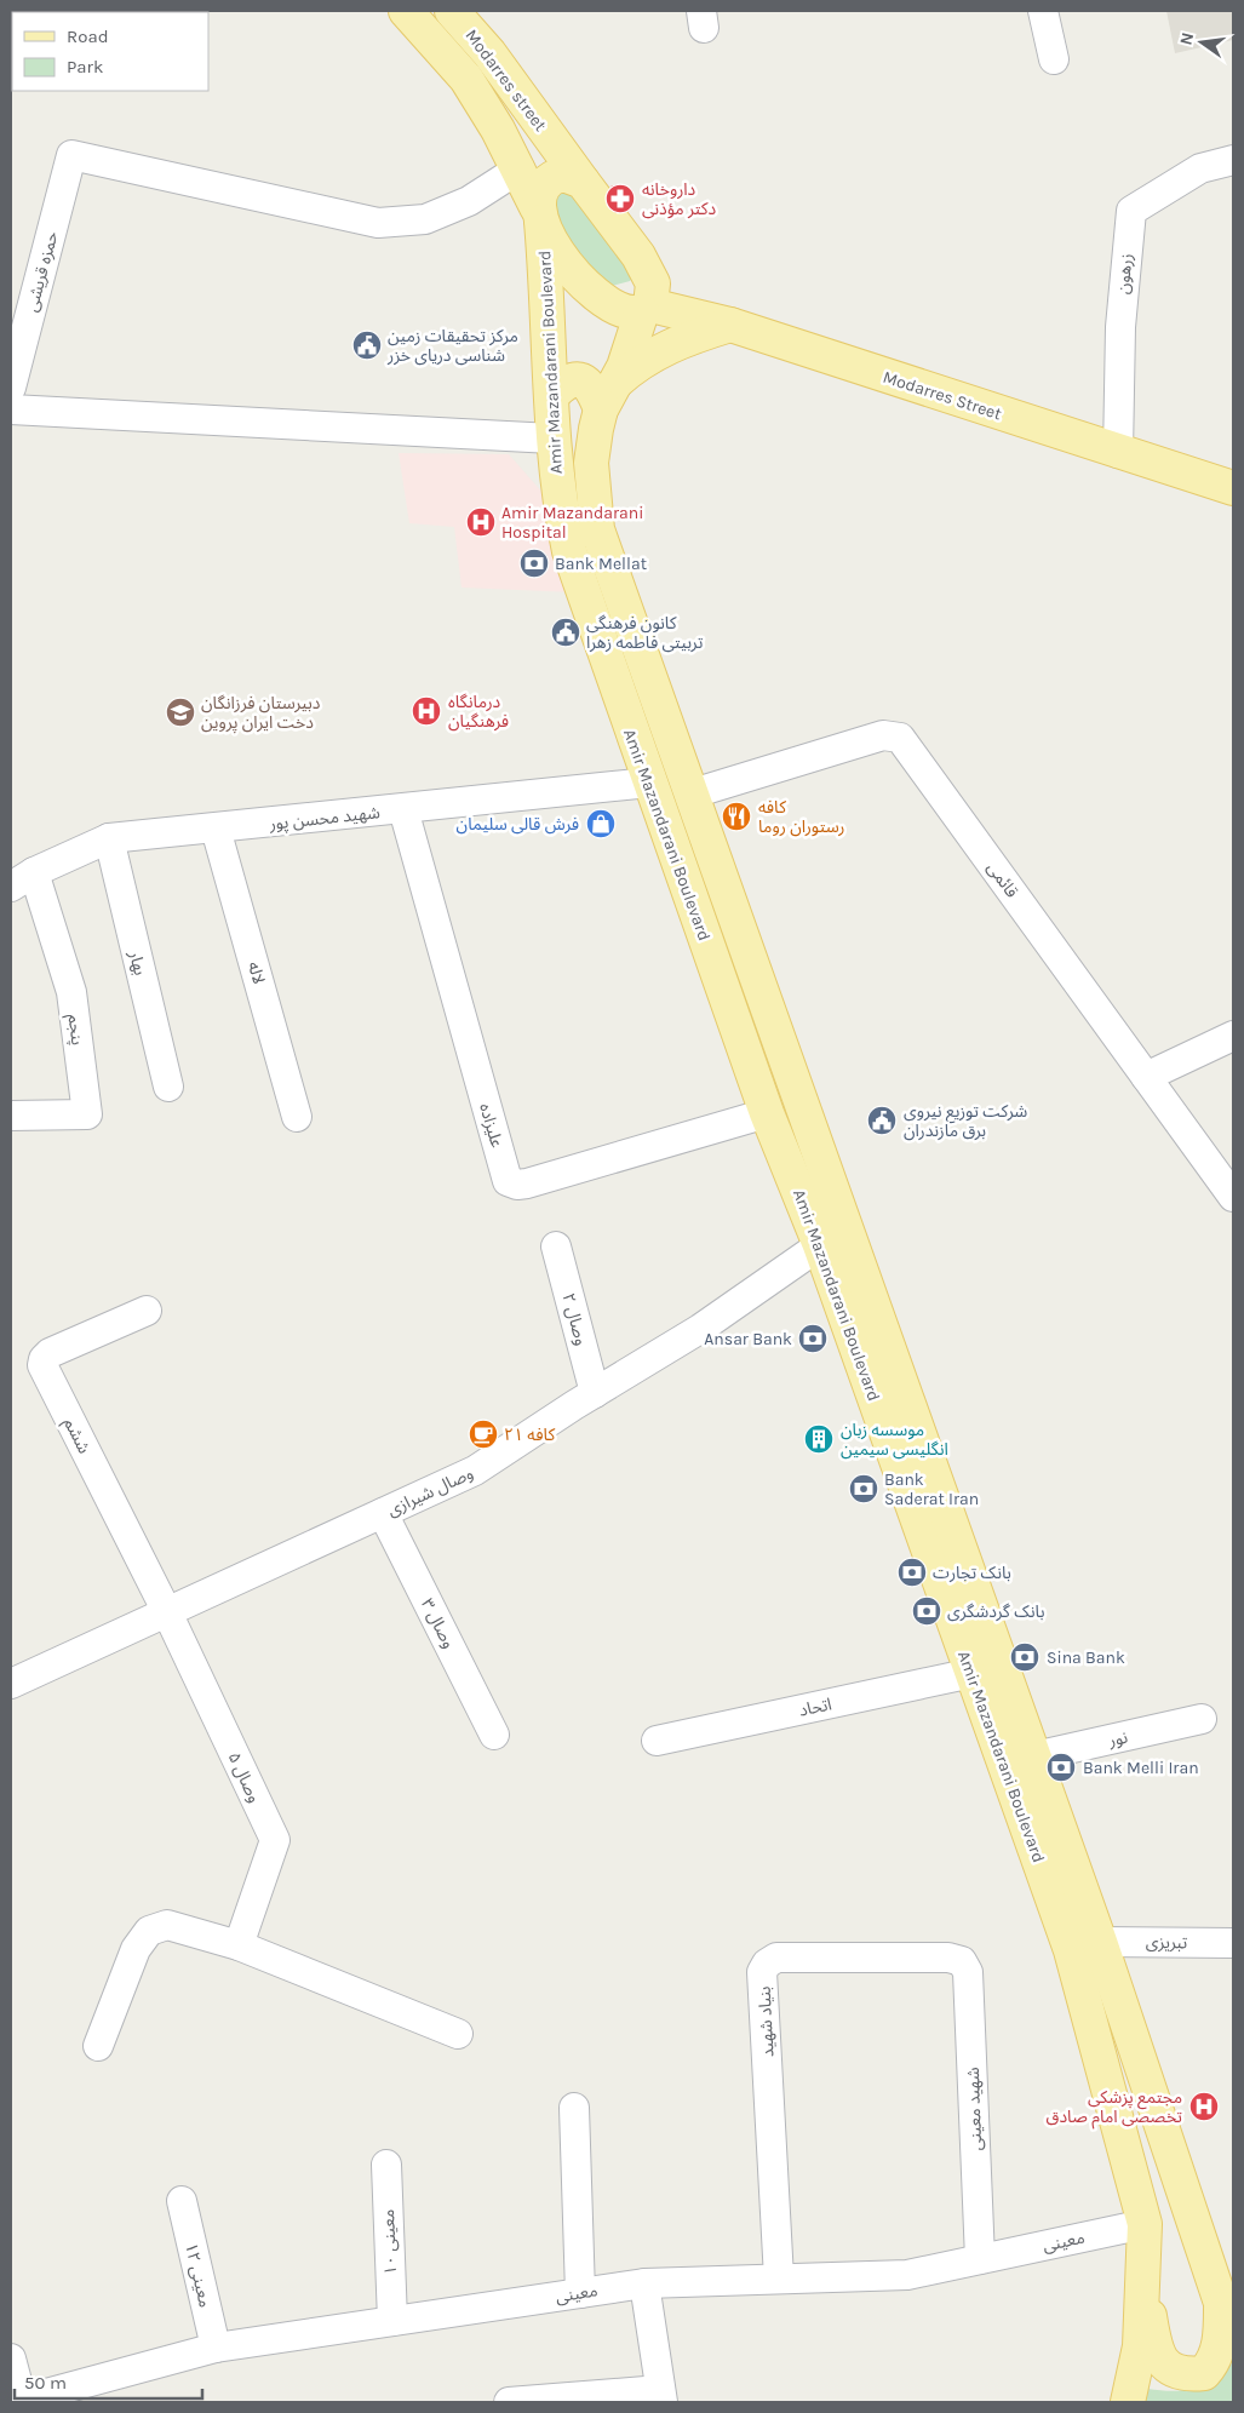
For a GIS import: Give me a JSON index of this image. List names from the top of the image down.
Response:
{
  "streets": {
    "main road": ["Modarres street", "Amir Mazandarani Boulevard", "Modarres Street"],
    "street": [
      "حمزه قریشی",
      "زرهون",
      "شهید محسن پور",
      "قائمی",
      "بهار",
      "لاله",
      "پنجم",
      "علیزاده",
      "وصال ۲",
      "ششم",
      "وصال شیرازی",
      "وصال ۳",
      "اتحاد",
      "نور",
      "وصال ۵",
      "تبریزی",
      "بنیاد شهید",
      "شهید معینی",
      "معینی",
      "معینی ۱۰",
      "معینی ۱۲"
    ]
  },
  "crossings": [
    ["Modarres street", "Amir Mazandarani Boulevard"],
    ["Modarres street", "Modarres Street"],
    ["حمزه قریشی", "Modarres Street"],
    ["زرهون", "Modarres Street"],
    ["Amir Mazandarani Boulevard", "Modarres Street"],
    ["Amir Mazandarani Boulevard", "شهید محسن پور"],
    ["Amir Mazandarani Boulevard", "قائمی"],
    ["Amir Mazandarani Boulevard", "علیزاده"],
    ["Amir Mazandarani Boulevard", "وصال شیرازی"],
    ["Amir Mazandarani Boulevard", "اتحاد"],
    ["Amir Mazandarani Boulevard", "نور"],
    ["Amir Mazandarani Boulevard", "تبریزی"],
    ["Amir Mazandarani Boulevard", "معینی"],
    ["شهید محسن پور", "بهار"],
    ["شهید محسن پور", "لاله"],
    ["شهید محسن پور", "پنجم"],
    ["شهید محسن پور", "علیزاده"],
    ["وصال ۲", "وصال شیرازی"],
    ["ششم", "وصال شیرازی"],
    ["ششم", "وصال ۵"],
    ["وصال شیرازی", "وصال ۳"],
    ["وصال شیرازی", "وصال ۵"],
    ["بنیاد شهید", "شهید معینی"],
    ["بنیاد شهید", "معینی"],
    ["شهید معینی", "معینی"],
    ["معینی", "معینی ۱۰"],
    ["معینی", "معینی ۱۲"]
  ],
  "places": {
    "pharmacy": ["داروخانه دکتر مؤذنی"],
    "public building": ["مرکز تحقیقات زمین شناسی دریای خزر", "کانون فرهنگی تربیتی فاطمه زهرا", "شرکت توزیع نیروی برق مازندران"],
    "hospital": ["Amir Mazandarani Hospital", "درمانگاه فرهنگیان", "مجتمع پزشکی تخصصی امام صادق"],
    "bank": [
      "Bank Mellat",
      "Ansar Bank",
      "Bank Saderat Iran",
      "بانک تجارت",
      "بانک گردشگری",
      "Sina Bank",
      "Bank Melli Iran"
    ],
    "school or university": ["دبیرستان فرزانگان دخت ایران پروین"],
    "restaurant": ["کافه رستوران روما"],
    "shop": ["فرش قالی سلیمان"],
    "cafe": ["کافه ۲۱"],
    "building": ["موسسه زبان انگلیسی سیمین"]
  },
  "legend": ["Road", "Park"],
  "scale_bar": "50 m",
  "north": "left"
}
